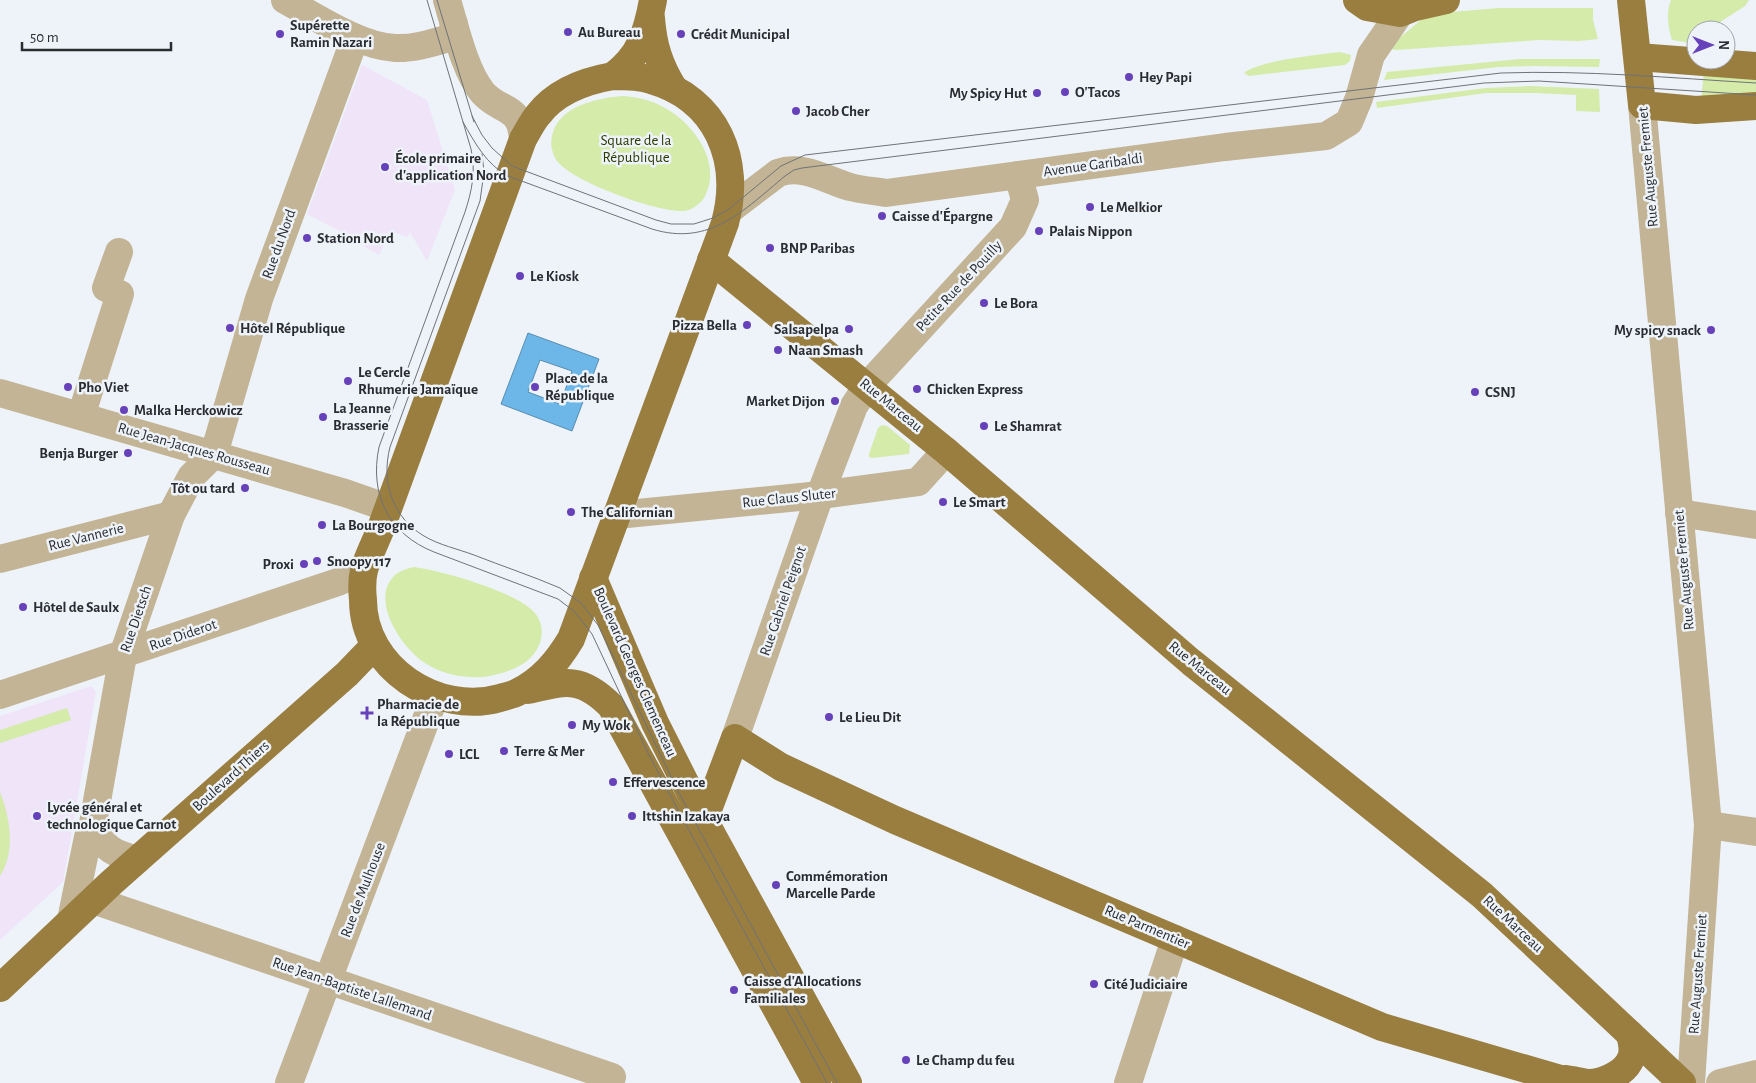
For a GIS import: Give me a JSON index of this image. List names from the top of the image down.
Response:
{
  "streets": {
    "main road": [
      "Rue Auguste Fremiet",
      "Rue Marceau",
      "Rue Gabriel Peignot",
      "Boulevard Georges Clemenceau",
      "Boulevard Thiers",
      "Rue Parmentier"
    ],
    "street": [
      "Avenue Garibaldi",
      "Rue du Nord",
      "Petite Rue de Pouilly",
      "Rue Jean-Jacques Rousseau",
      "Rue Claus Sluter",
      "Rue Vannerie",
      "Rue Dietsch",
      "Rue Diderot",
      "Rue de Mulhouse",
      "Rue Jean-Baptiste Lallemand"
    ]
  },
  "crossings": [
    ["Avenue Garibaldi", "Petite Rue de Pouilly"],
    ["Rue du Nord", "Rue Jean-Jacques Rousseau"],
    ["Rue du Nord", "Rue Dietsch"],
    ["Petite Rue de Pouilly", "Rue Marceau"],
    ["Petite Rue de Pouilly", "Rue Gabriel Peignot"],
    ["Rue Marceau", "Rue Claus Sluter"],
    ["Rue Marceau", "Rue Gabriel Peignot"],
    ["Rue Marceau", "Rue Parmentier"],
    ["Rue Jean-Jacques Rousseau", "Rue Dietsch"],
    ["Rue Claus Sluter", "Rue Gabriel Peignot"],
    ["Rue Vannerie", "Rue Dietsch"],
    ["Rue Gabriel Peignot", "Boulevard Georges Clemenceau"],
    ["Rue Gabriel Peignot", "Rue Parmentier"],
    ["Rue Dietsch", "Rue Diderot"],
    ["Rue Dietsch", "Boulevard Thiers"],
    ["Boulevard Thiers", "Rue Jean-Baptiste Lallemand"],
    ["Rue de Mulhouse", "Rue Jean-Baptiste Lallemand"]
  ],
  "parks": ["Square de la République"],
  "places": {
    "other": [
      "Au Bureau",
      "Supérette Ramin Nazari",
      "Crédit Municipal",
      "Hey Papi",
      "O'Tacos",
      "My Spicy Hut",
      "Jacob Cher",
      "École primaire d'application Nord",
      "Le Melkior",
      "Caisse d'Épargne",
      "Palais Nippon",
      "Station Nord",
      "BNP Paribas",
      "Le Kiosk",
      "Le Bora",
      "Pizza Bella",
      "Hôtel République",
      "Salsapelpa",
      "My spicy snack",
      "Naan Smash",
      "Le Cercle Rhumerie Jamaïque",
      "Pho Viet",
      "Place de la République",
      "Chicken Express",
      "CSNJ",
      "Market Dijon",
      "Malka Herckowicz",
      "La Jeanne Brasserie",
      "Le Shamrat",
      "Benja Burger",
      "Tôt ou tard",
      "Le Smart",
      "The Californian",
      "La Bourgogne",
      "Snoopy 117",
      "Proxi",
      "Hôtel de Saulx",
      "Le Lieu Dit",
      "My Wok",
      "Terre & Mer",
      "LCL",
      "Effervescence",
      "Lycée général et technologique Carnot",
      "Ittshin Izakaya",
      "Commémoration Marcelle Parde",
      "Cité Judiciaire",
      "Caisse d'Allocations Familiales",
      "Le Champ du feu"
    ],
    "health": ["Pharmacie de la République"]
  },
  "scale_bar": "50 m",
  "north": "right"
}
